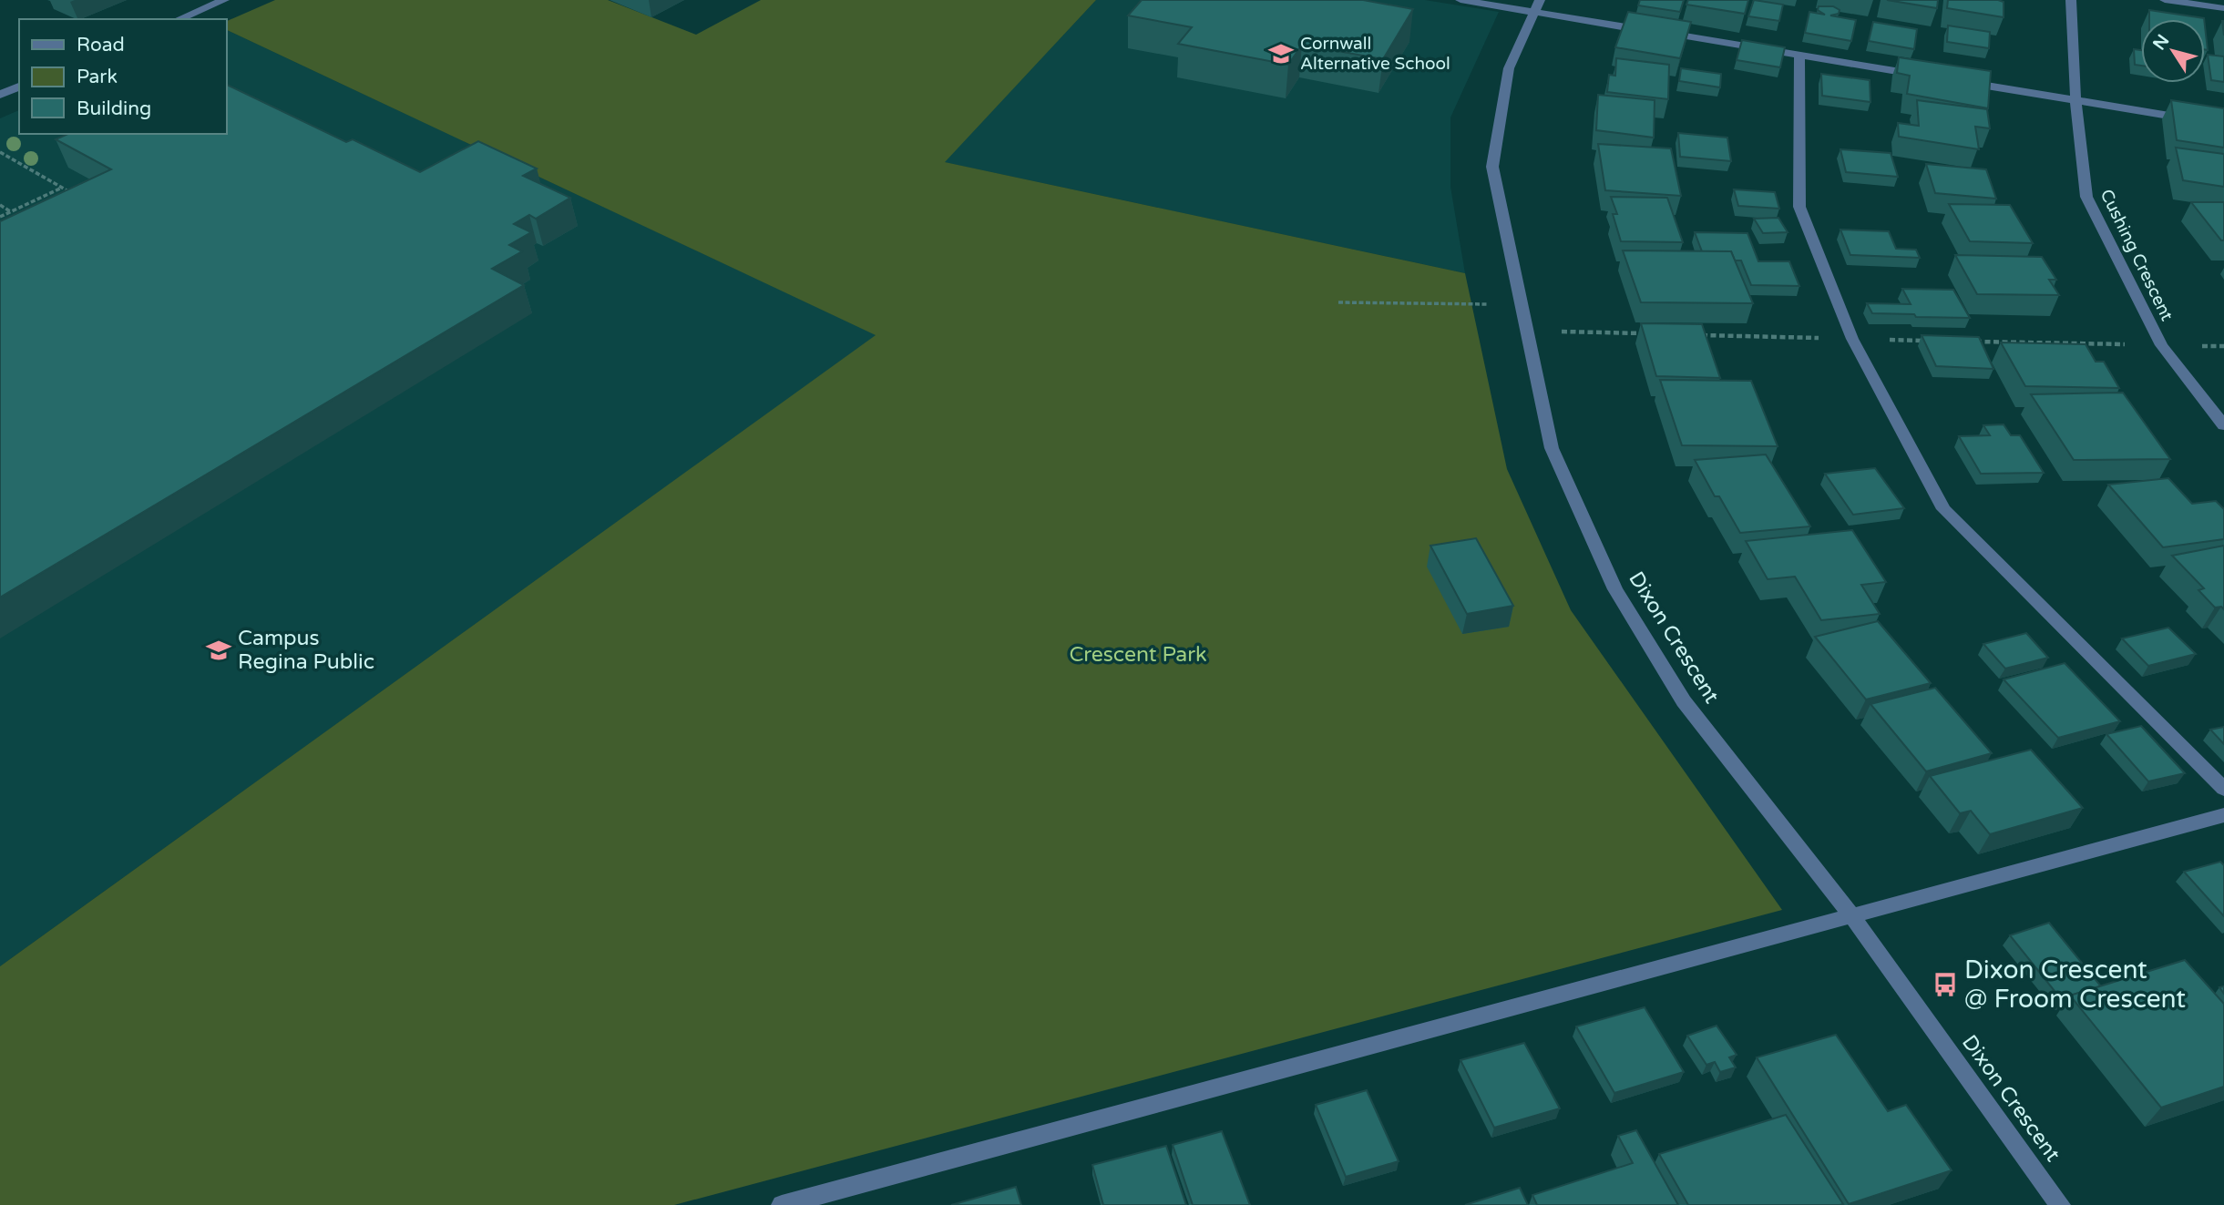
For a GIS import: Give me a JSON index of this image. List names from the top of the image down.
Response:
{
  "streets": {
    "street": ["Cushing Crescent", "Dixon Crescent"]
  },
  "parks": ["Crescent Park"],
  "places": {
    "school or university": ["Cornwall Alternative School", "Campus Regina Public"],
    "bus stop": ["Dixon Crescent @ Froom Crescent"]
  },
  "legend": ["Road", "Park", "Building"],
  "north": "top left"
}
